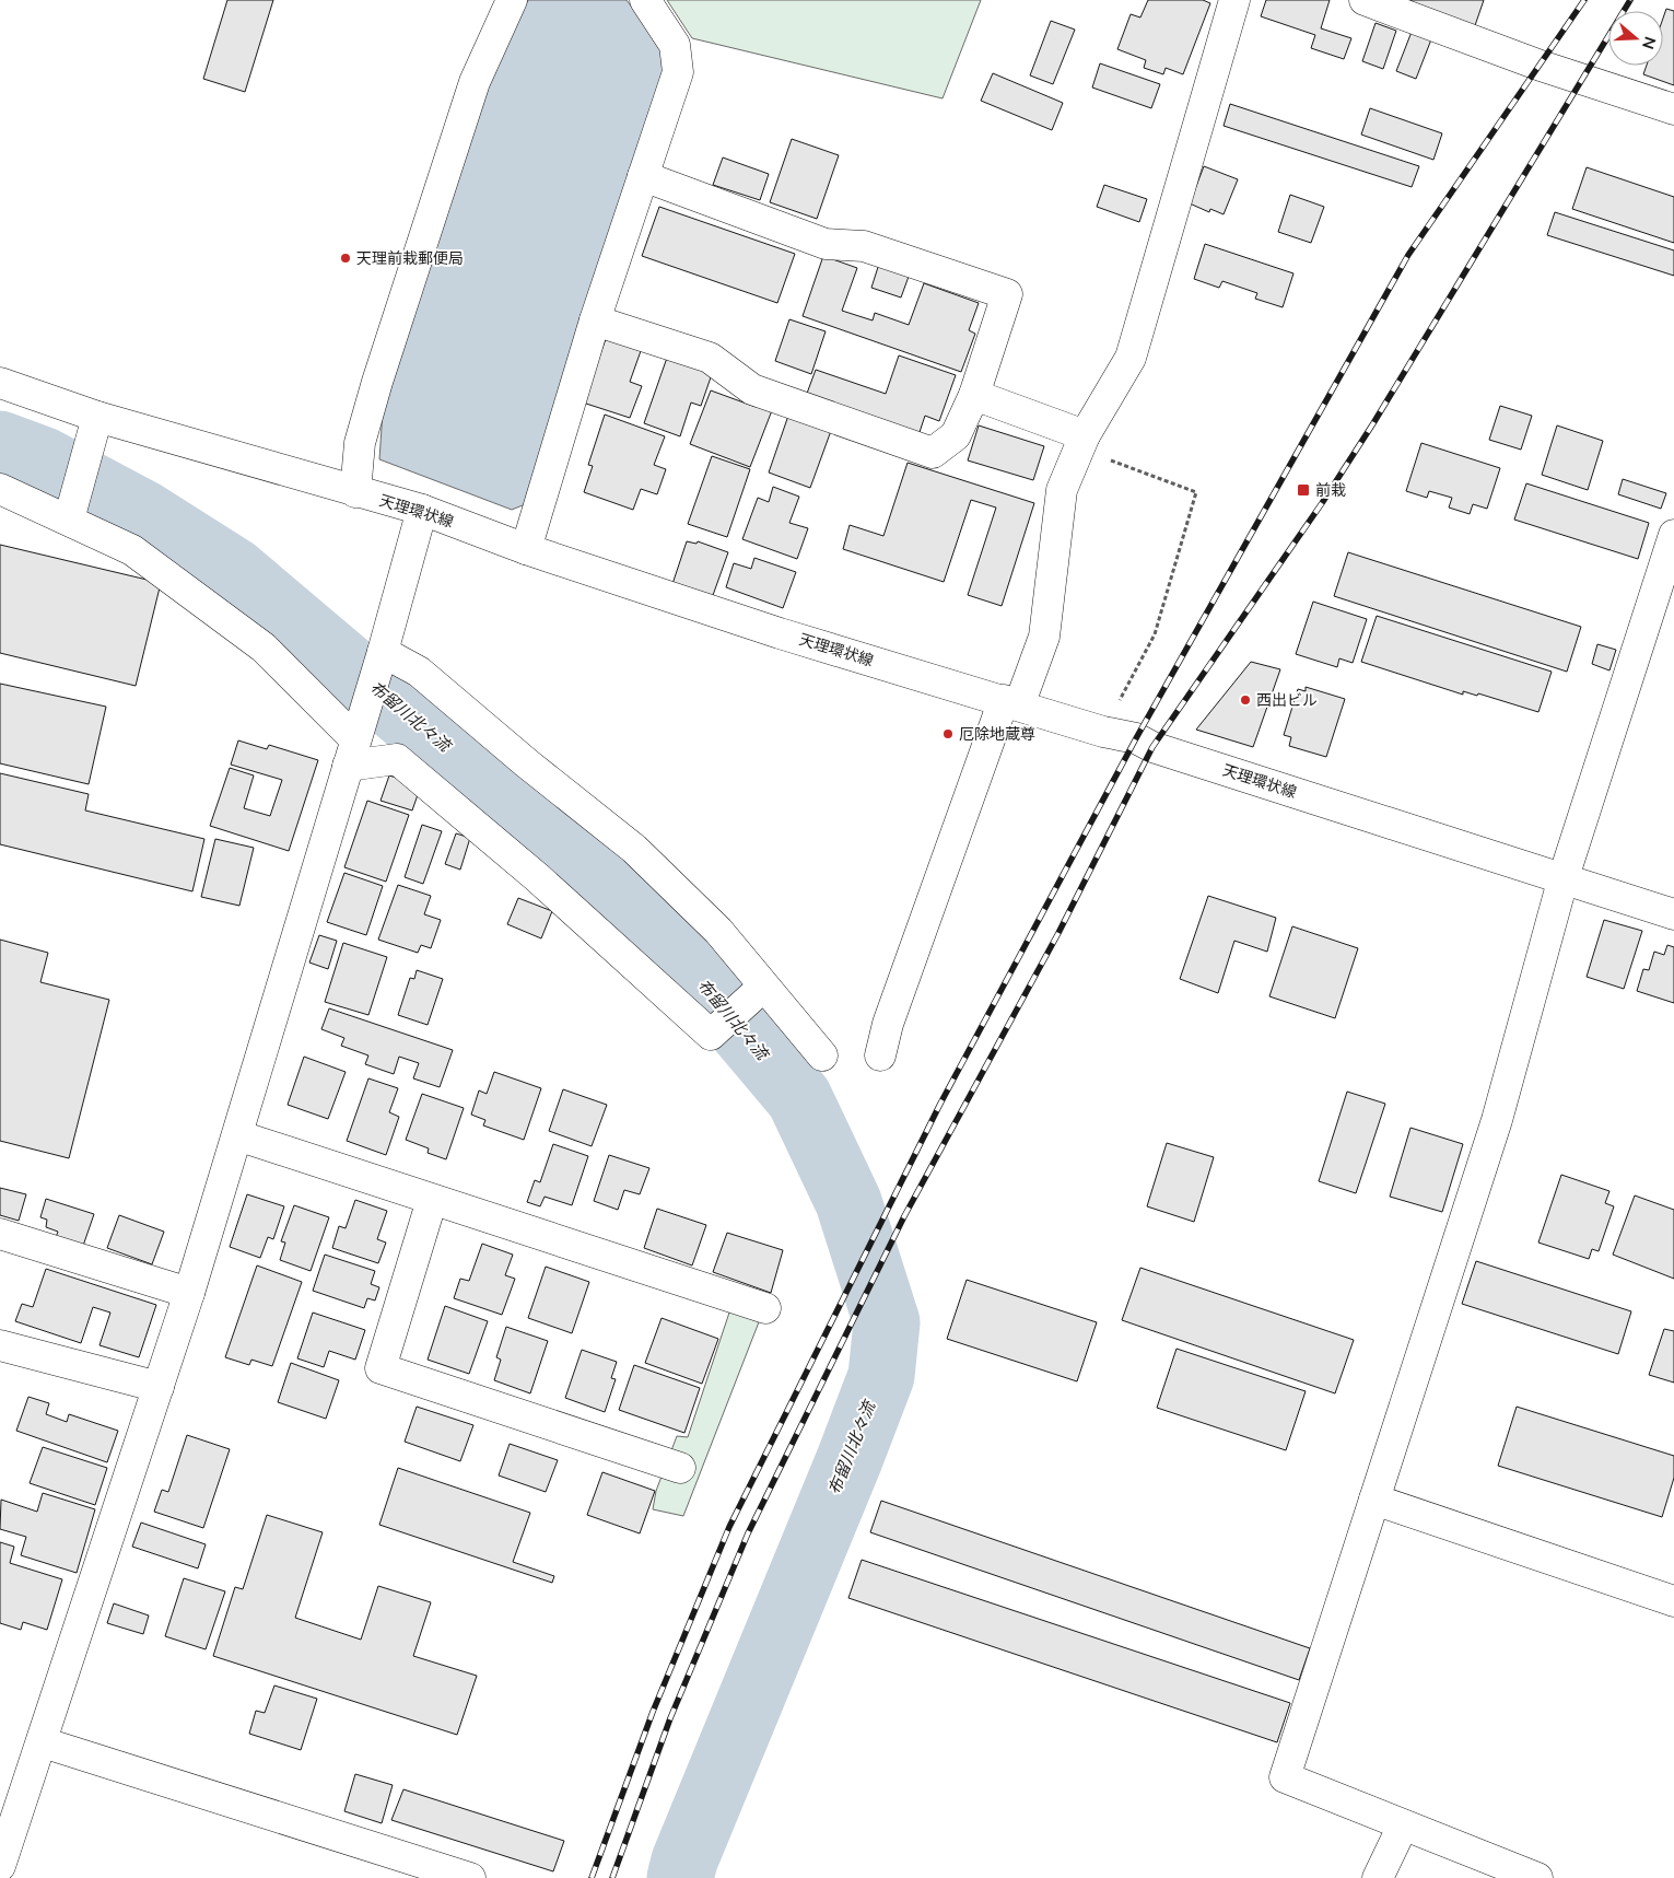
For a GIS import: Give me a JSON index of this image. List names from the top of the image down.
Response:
{
  "streets": {
    "street": ["天理環状線"]
  },
  "water": ["布留川北々流"],
  "places": {
    "other": ["天理前栽郵便局", "西出ビル", "厄除地蔵尊"],
    "transit": ["前栽"]
  },
  "north": "right"
}
